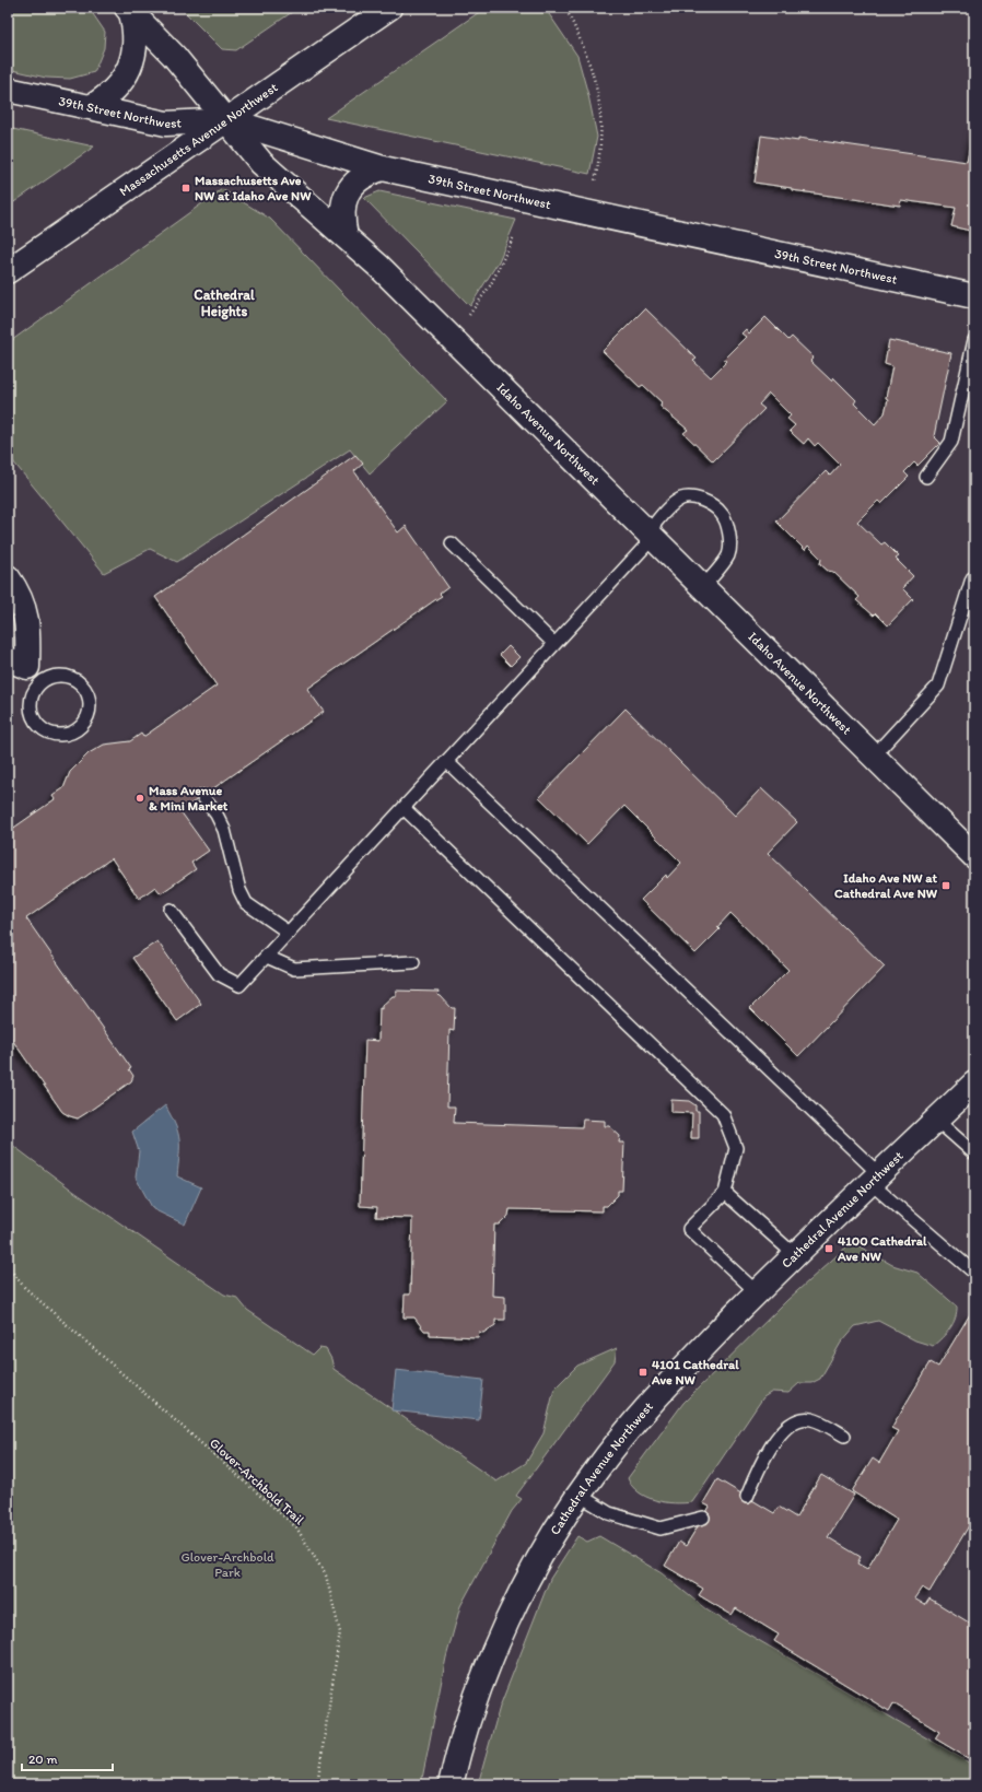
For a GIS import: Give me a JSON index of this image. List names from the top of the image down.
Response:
{
  "streets": {
    "street": [
      "39th Street Northwest",
      "Massachusetts Avenue Northwest",
      "Idaho Avenue Northwest",
      "Cathedral Avenue Northwest"
    ],
    "path": ["Glover-Archbold Trail"]
  },
  "crossings": [
    ["39th Street Northwest", "Massachusetts Avenue Northwest"],
    ["39th Street Northwest", "Idaho Avenue Northwest"],
    ["Massachusetts Avenue Northwest", "Idaho Avenue Northwest"]
  ],
  "districts": ["Cathedral Heights"],
  "parks": ["Glover-Archbold Park"],
  "places": {
    "transit": [
      "Massachusetts Ave NW at Idaho Ave NW",
      "Idaho Ave NW at Cathedral Ave NW",
      "4100 Cathedral Ave NW",
      "4101 Cathedral Ave NW"
    ],
    "other": ["Mass Avenue & Mini Market"]
  },
  "scale_bar": "20 m"
}
